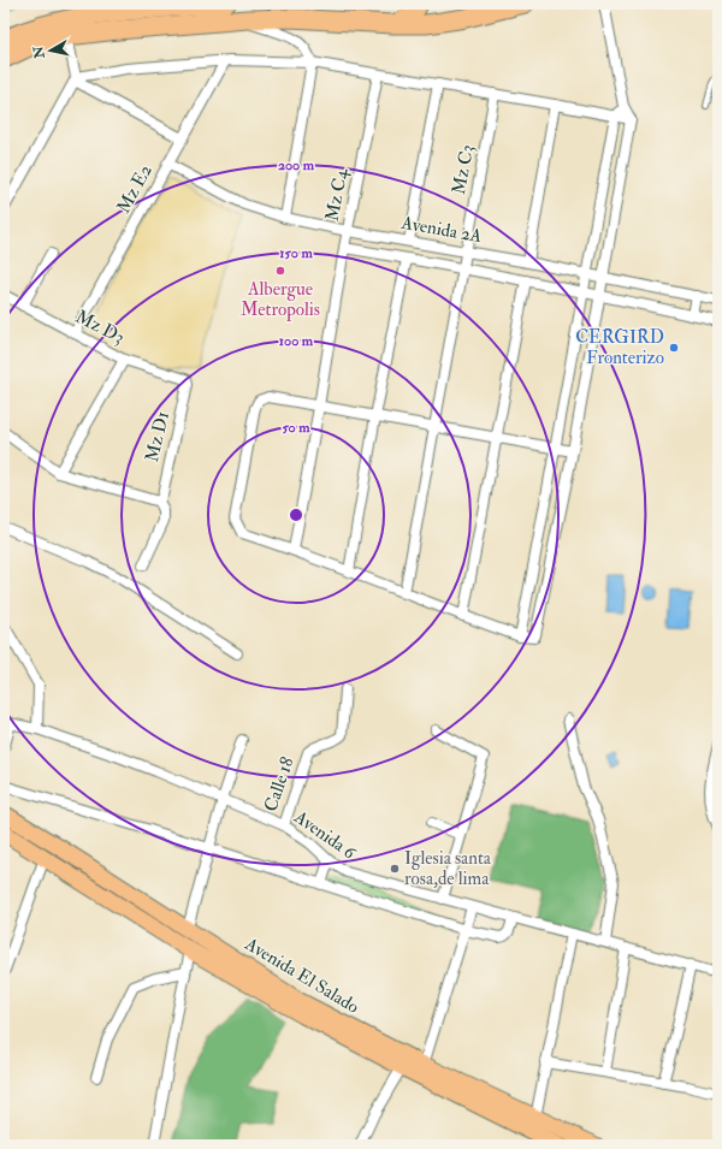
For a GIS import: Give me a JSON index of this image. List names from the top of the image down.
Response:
{
  "streets": {
    "main road": ["Avenida El Salado"],
    "street": [
      "Mz C3",
      "Mz E2",
      "Mz C4",
      "Avenida 2A",
      "Mz D3",
      "Mz D1",
      "Calle 18",
      "Avenida 6"
    ]
  },
  "crossings": [
    ["Mz C3", "Avenida 2A"],
    ["Mz E2", "Avenida 2A"],
    ["Mz E2", "Mz D3"],
    ["Mz C4", "Avenida 2A"],
    ["Mz D3", "Mz D1"],
    ["Calle 18", "Avenida 6"]
  ],
  "places": ["Albergue Metropolis", "CERGIRD Fronterizo", "Iglesia santa rosa,de lima"],
  "north": "left",
  "rings": [
    "200 m",
    "150 m",
    "100 m",
    "50 m"
  ]
}
